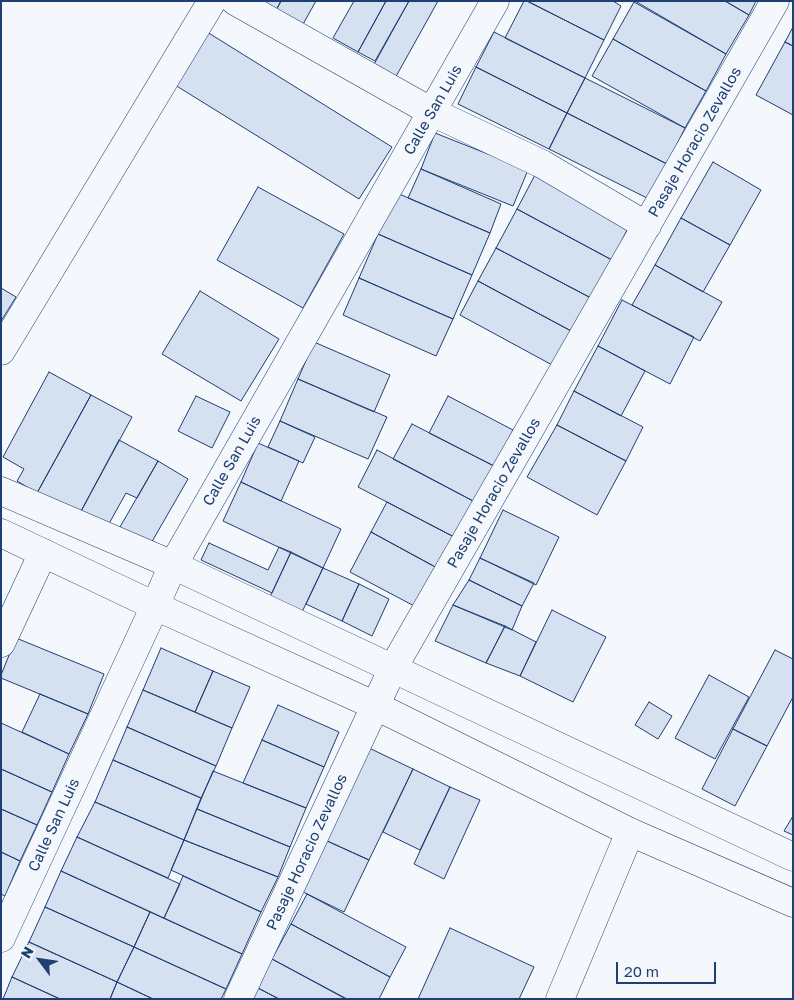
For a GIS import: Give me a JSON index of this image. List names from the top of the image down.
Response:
{
  "streets": {
    "street": ["Calle San Luis", "Pasaje Horacio Zevallos"]
  },
  "scale_bar": "20 m",
  "north": "top left"
}
